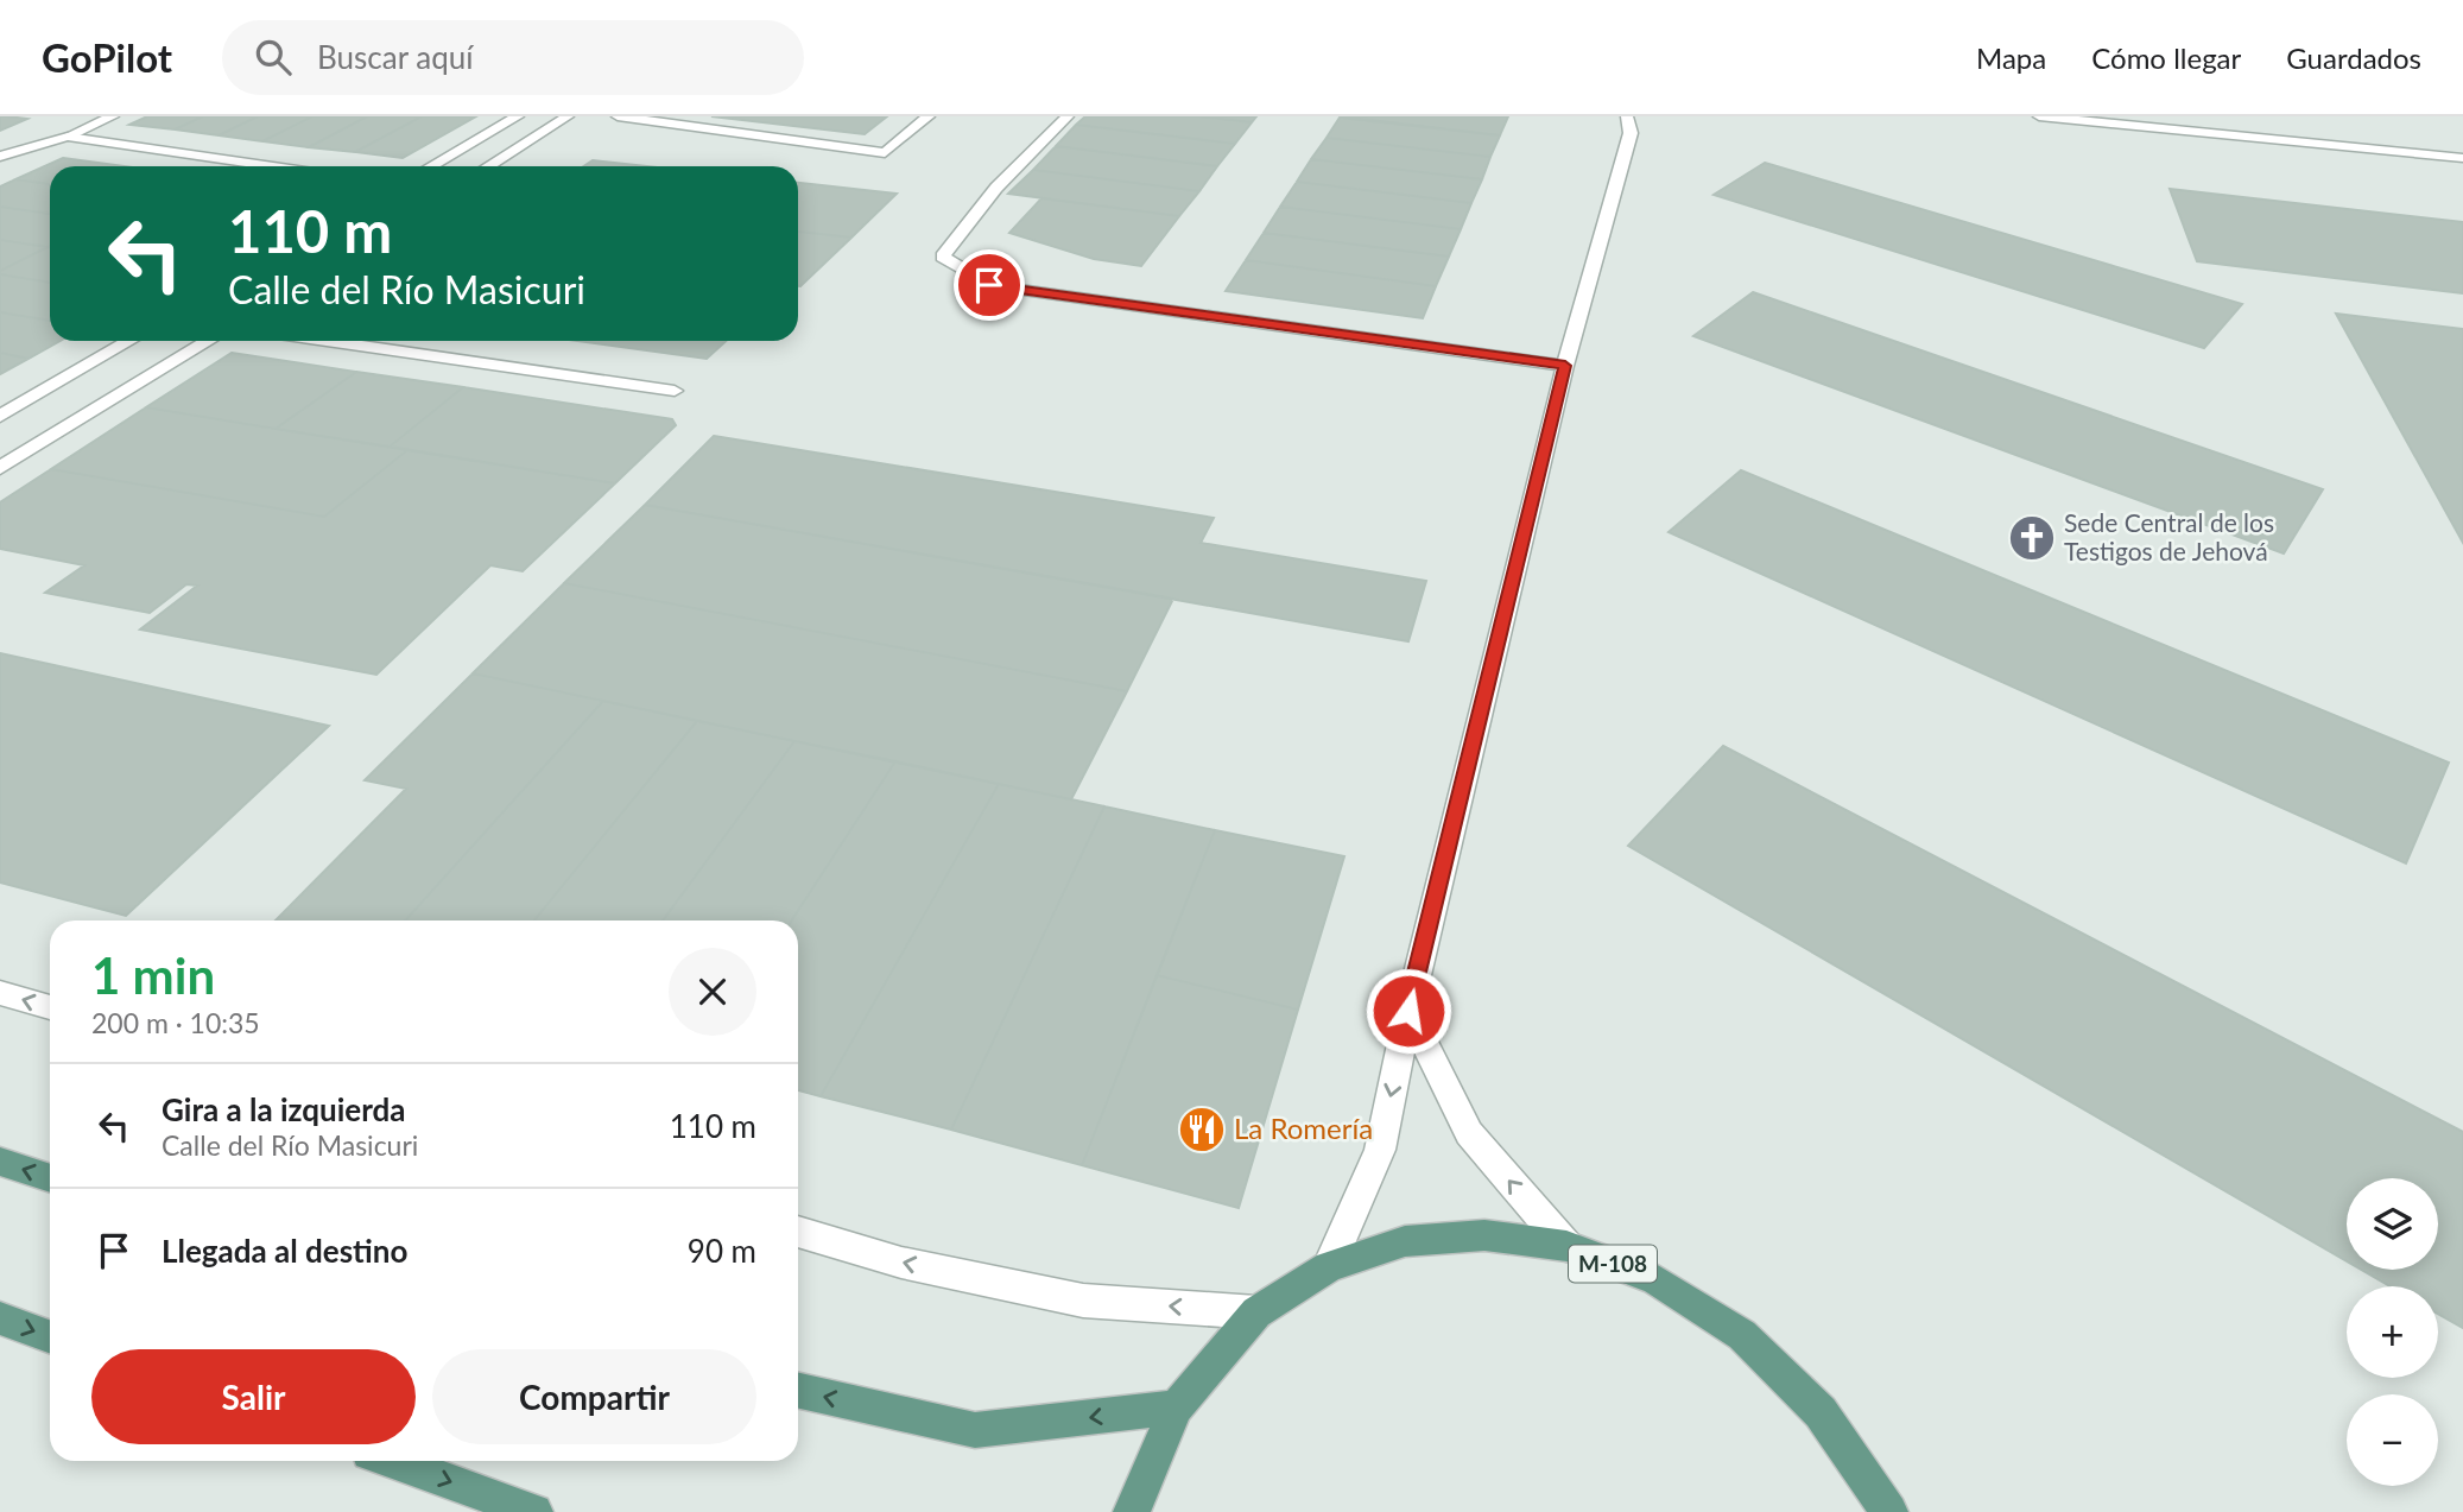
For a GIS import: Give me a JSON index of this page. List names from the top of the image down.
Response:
{
  "streets": {
    "main road": ["M-108"]
  },
  "places": {
    "church": ["Sede Central de los Testigos de Jehová"],
    "restaurant": ["La Romería"]
  },
  "page": {
    "header": "GoPilot",
    "search": "Buscar aquí",
    "nav": ["Mapa", "Cómo llegar", "Guardados"],
    "turn": ["110 m", "Calle del Río Masicuri"],
    "heading": ["1 min", "200 m · 10:35"],
    "list": [
      {
        "name": "Gira a la izquierda",
        "note": "Calle del Río Masicuri",
        "value": "110 m"
      },
      {
        "name": "Llegada al destino",
        "value": "90 m"
      }
    ],
    "map_buttons": ["+", "−"],
    "buttons": ["Salir", "Compartir"]
  }
}
